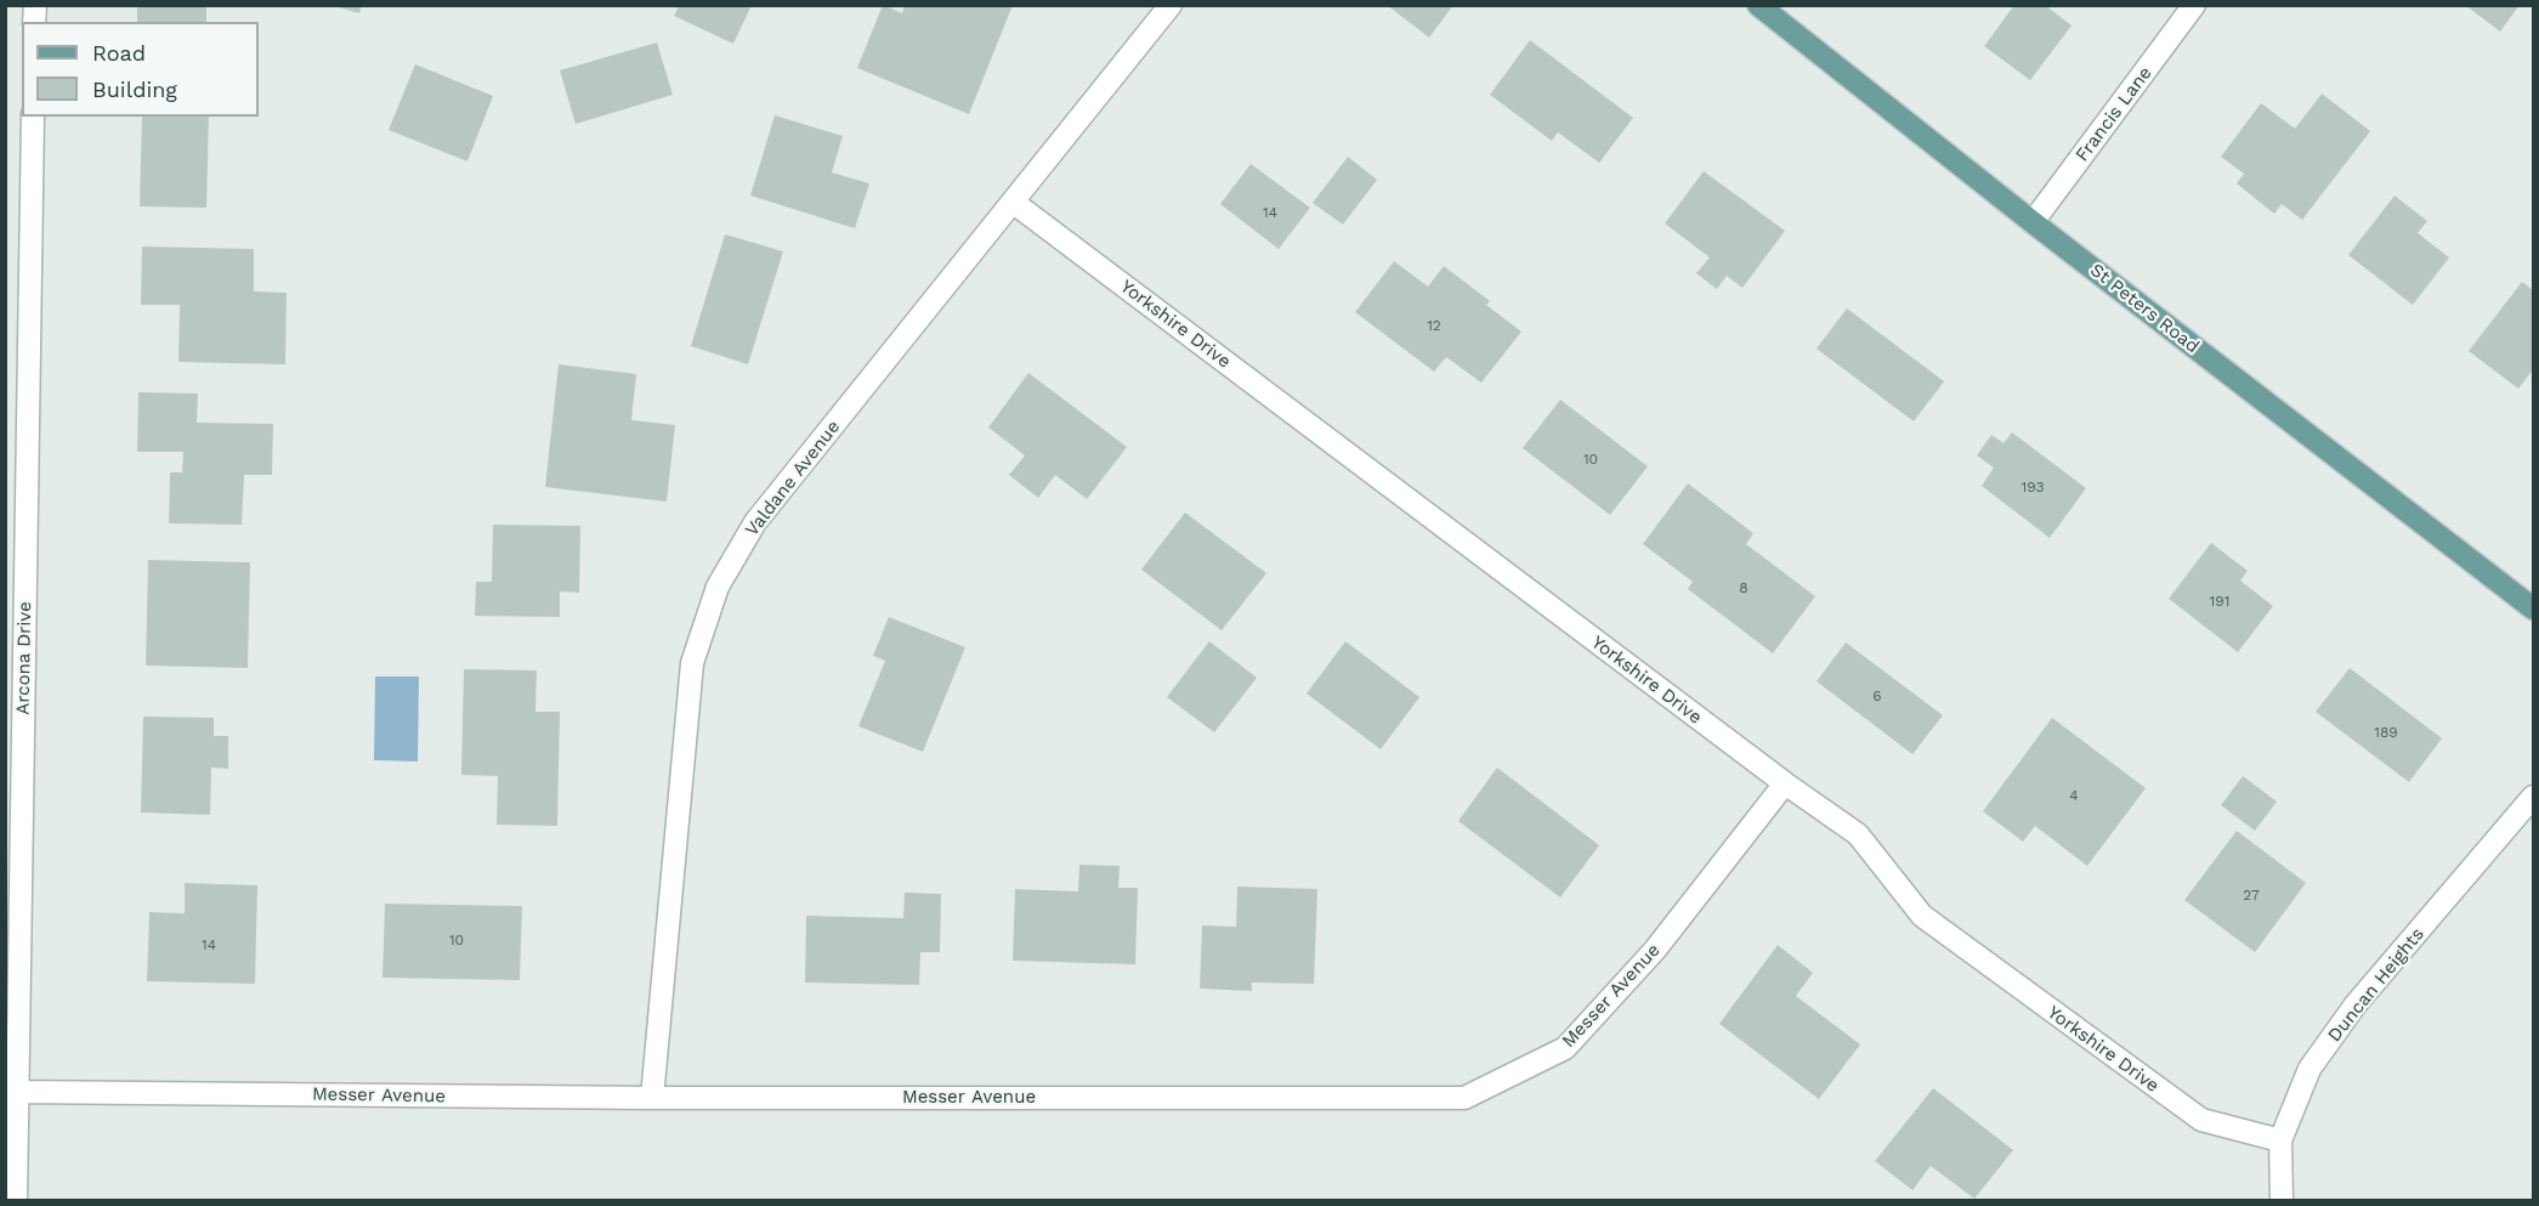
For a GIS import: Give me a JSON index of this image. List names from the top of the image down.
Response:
{
  "streets": {
    "main road": ["St Peters Road"],
    "street": [
      "Francis Lane",
      "Yorkshire Drive",
      "Valdane Avenue",
      "Arcona Drive",
      "Duncan Heights",
      "Messer Avenue"
    ]
  },
  "crossings": [
    ["Francis Lane", "St Peters Road"],
    ["Yorkshire Drive", "Valdane Avenue"],
    ["Yorkshire Drive", "Duncan Heights"],
    ["Yorkshire Drive", "Messer Avenue"],
    ["Valdane Avenue", "Messer Avenue"],
    ["Arcona Drive", "Messer Avenue"]
  ],
  "house_numbers": [
    "14",
    "12",
    "10",
    "193",
    "8",
    "191",
    "6",
    "189",
    "4",
    "27",
    "10",
    "14"
  ],
  "legend": ["Road", "Building"]
}
